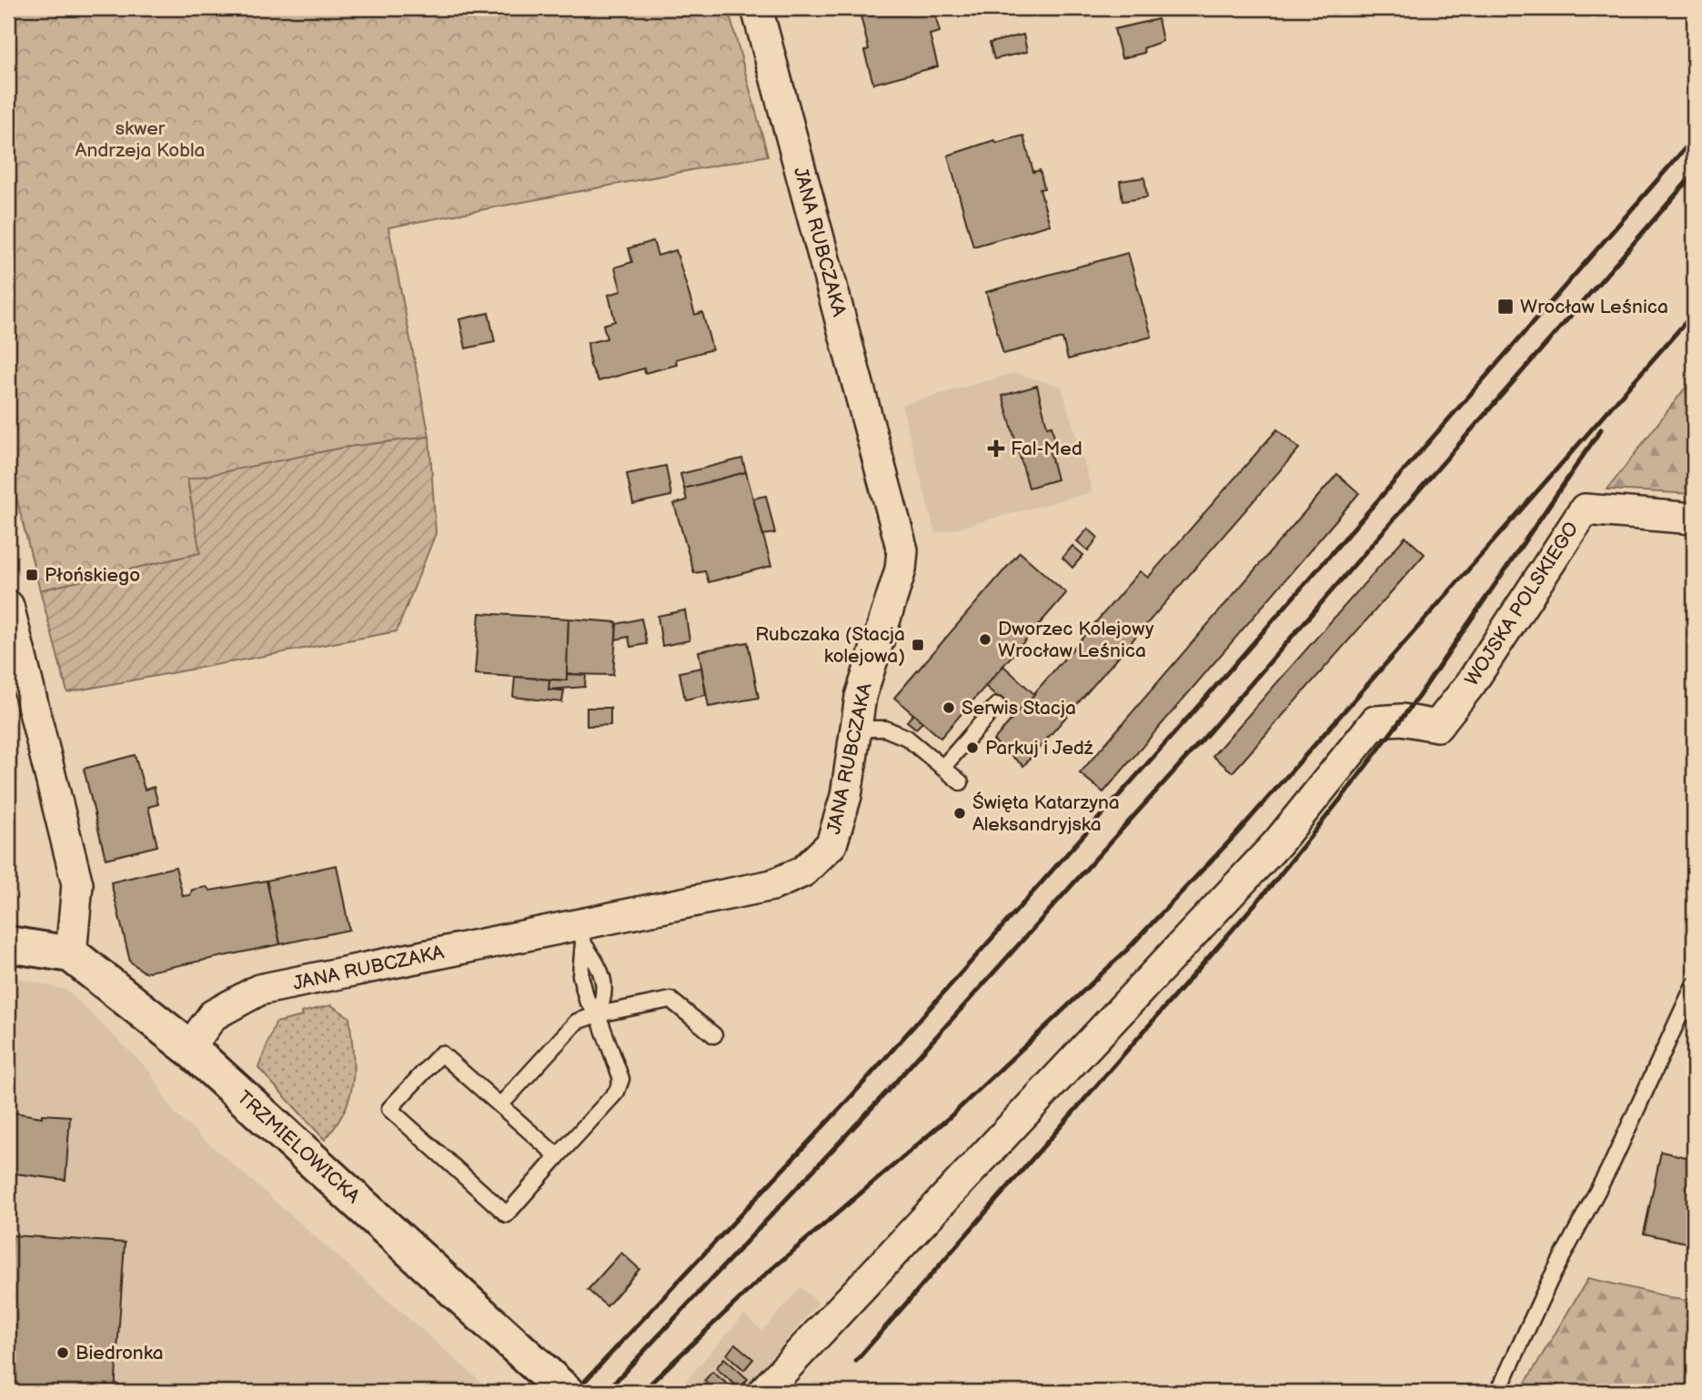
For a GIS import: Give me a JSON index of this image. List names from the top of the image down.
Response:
{
  "streets": {
    "street": ["JANA RUBCZAKA", "WOJSKA POLSKIEGO", "TRZMIELOWICKA"]
  },
  "crossings": [
    ["JANA RUBCZAKA", "TRZMIELOWICKA"]
  ],
  "parks": ["skwer Andrzeja Kobla"],
  "places": {
    "transit": ["Wrocław Leśnica", "Płońskiego", "Rubczaka (Stacja kolejowa)"],
    "health": ["Fal-Med"],
    "other": [
      "Dworzec Kolejowy Wrocław Leśnica",
      "Serwis Stacja",
      "Parkuj i Jedź",
      "Święta Katarzyna Aleksandryjska",
      "Biedronka"
    ]
  }
}
